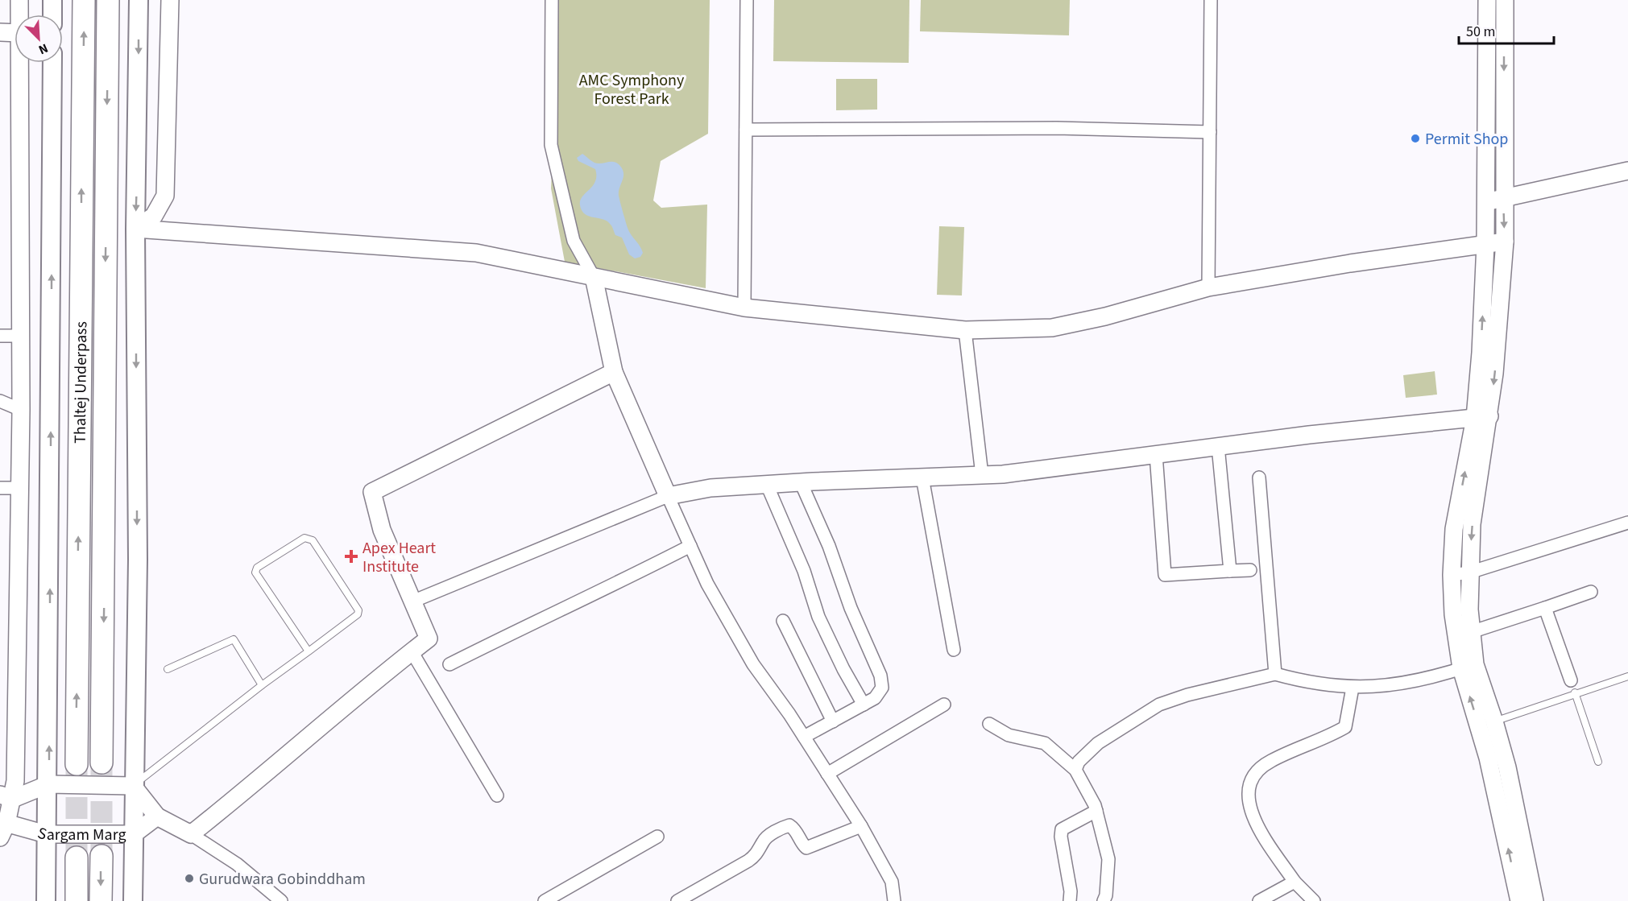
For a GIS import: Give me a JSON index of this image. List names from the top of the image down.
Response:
{
  "streets": {
    "highway": ["Thaltej Underpass"],
    "street": ["Sargam Marg"]
  },
  "parks": ["AMC Symphony Forest Park"],
  "places": {
    "other": ["Permit Shop", "Gurudwara Gobinddham"],
    "health": ["Apex Heart Institute"]
  },
  "scale_bar": "50 m",
  "north": "bottom right"
}
